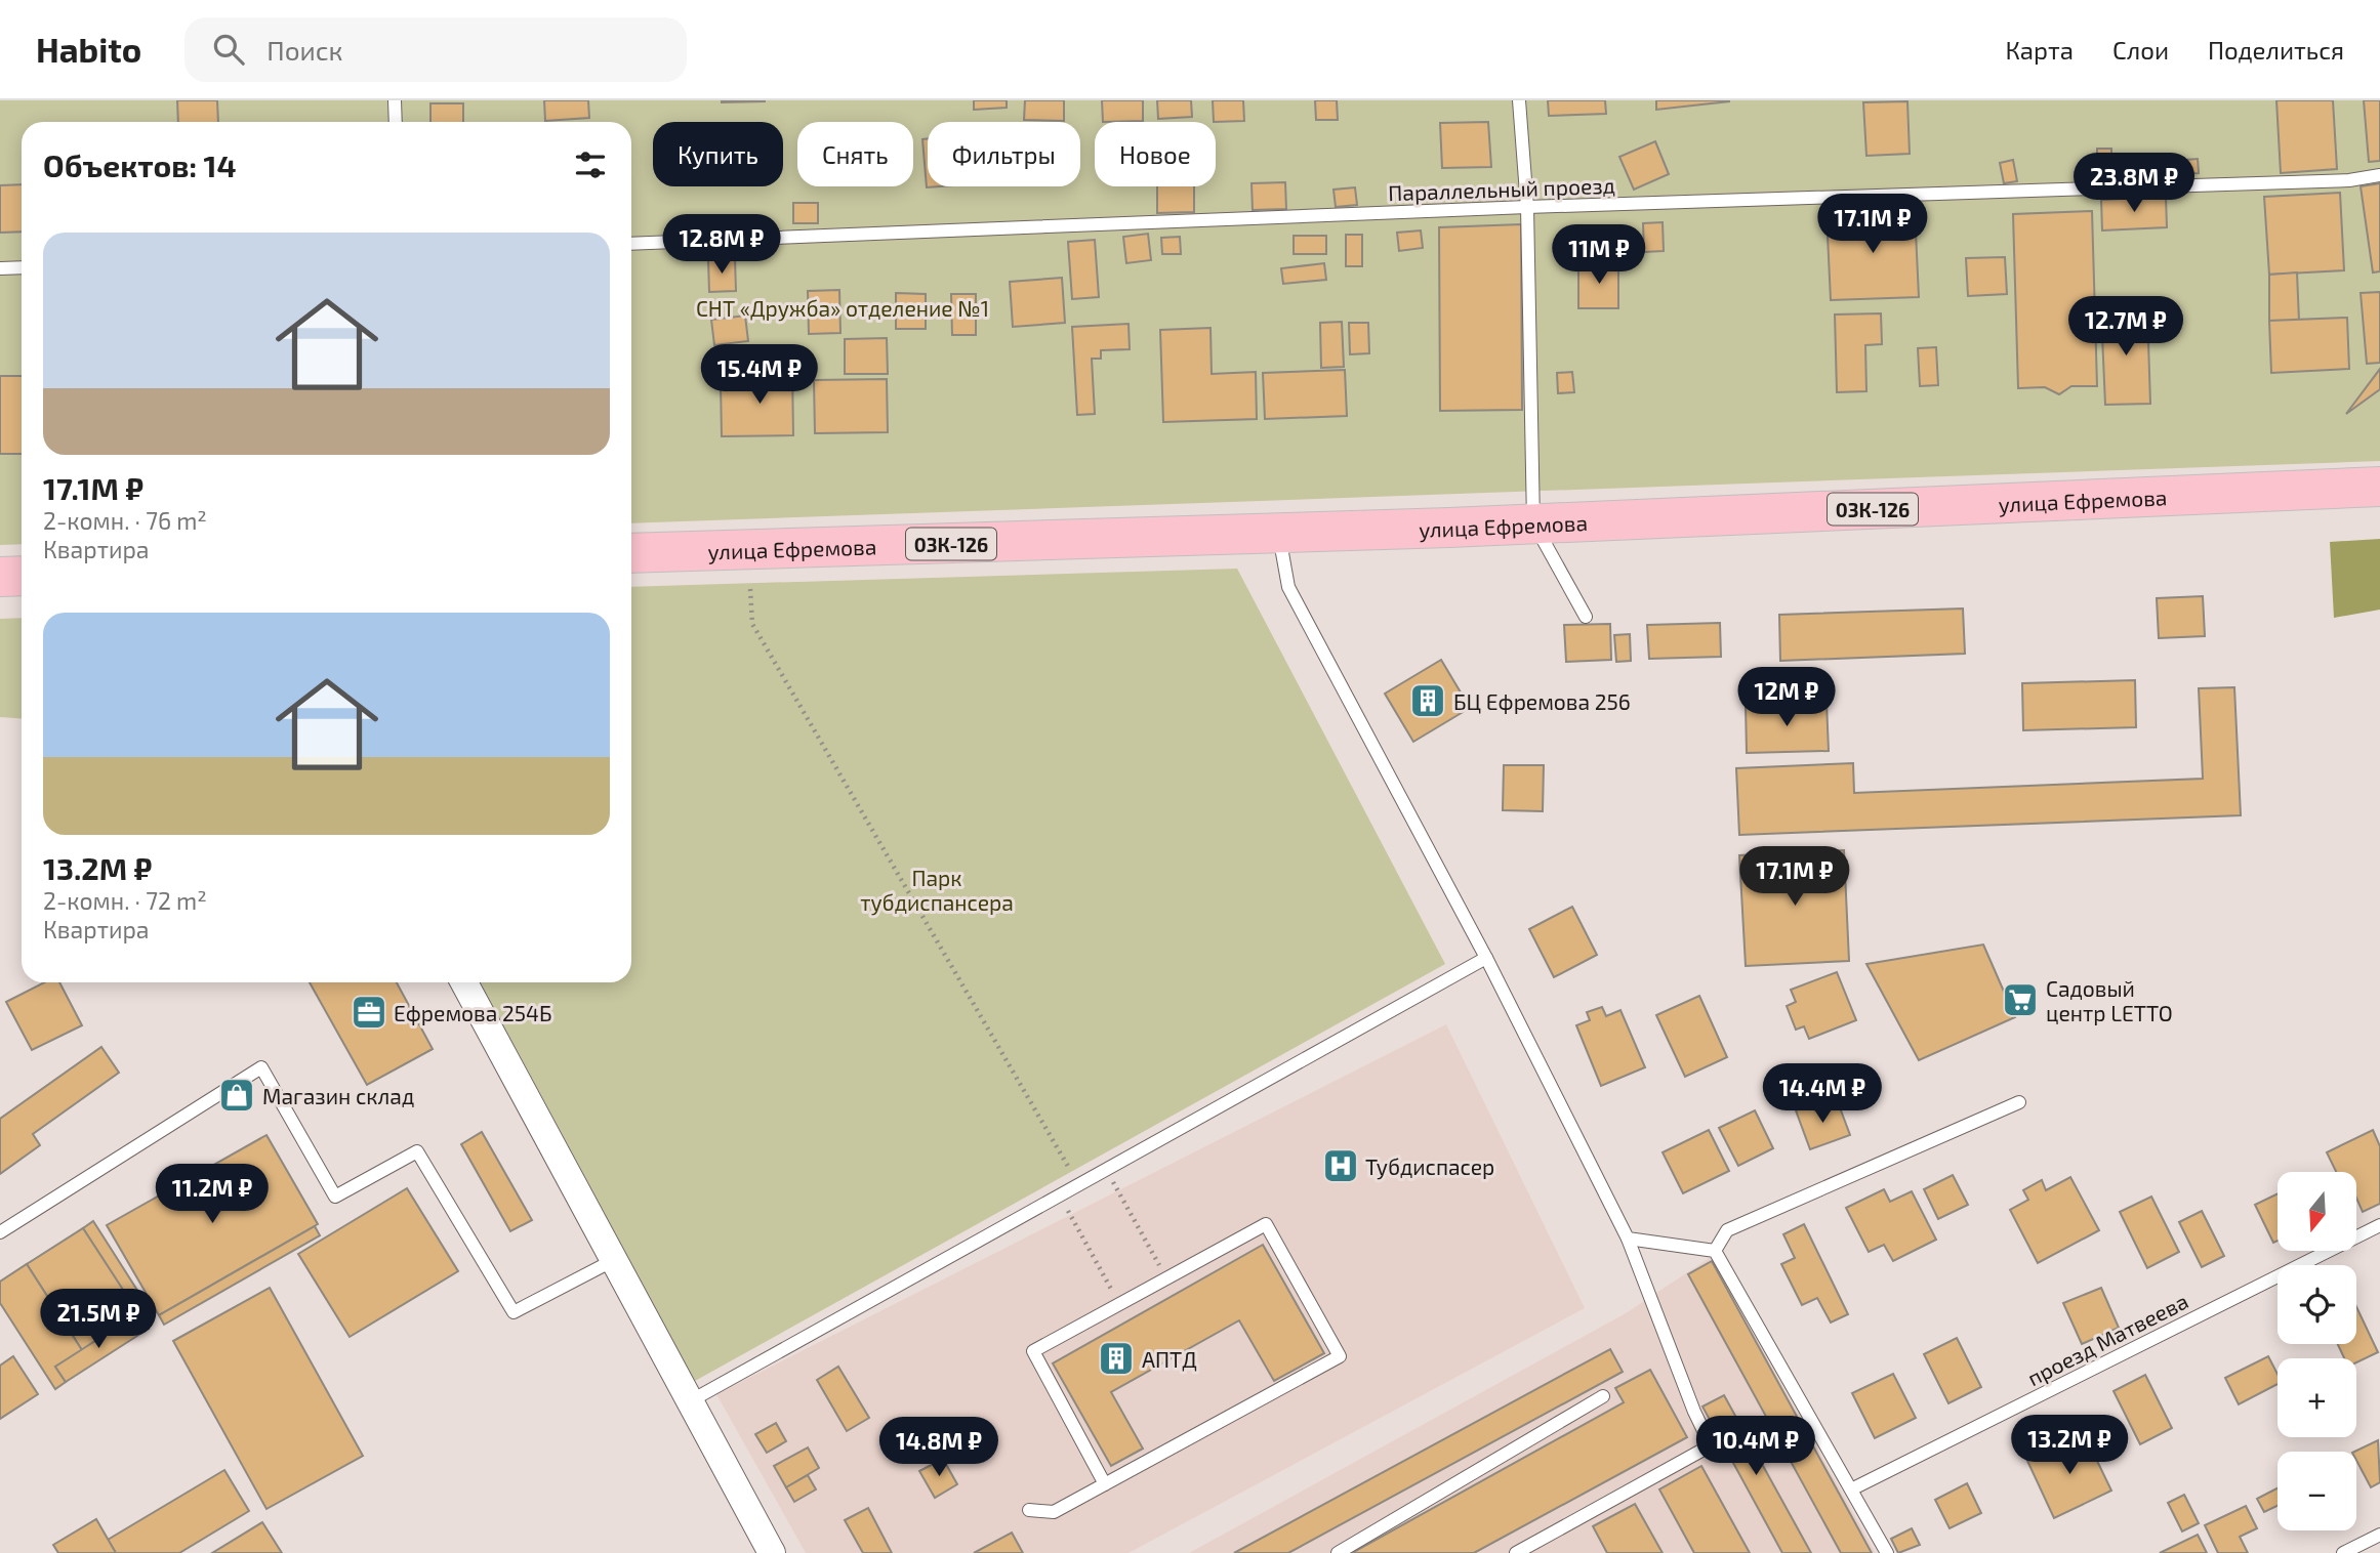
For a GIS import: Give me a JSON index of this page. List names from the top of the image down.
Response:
{
  "streets": {
    "main road": ["улица Ефремова", "03К-126"],
    "lane": ["Параллельный проезд", "проезд Матвеева"]
  },
  "parks": ["СНТ «Дружба» отделение №1", "Парк тубдиспансера"],
  "places": {
    "building": ["БЦ Ефремова 256", "АПТД"],
    "supermarket": ["Садовый центр LETTO"],
    "office": ["Ефремова 254Б"],
    "shop": ["Магазин склад"],
    "hospital": ["Тубдиспасер"]
  },
  "north": "bottom",
  "page": {
    "header": "Habito",
    "search": "Поиск",
    "nav": ["Карта", "Слои", "Поделиться"],
    "chip": [
      "Купить",
      "Снять",
      "Фильтры",
      "Новое"
    ],
    "heading": "Объектов: 14",
    "price": [
      "23.8M ₽",
      "17.1M ₽",
      "12.8M ₽",
      "11M ₽",
      "12.7M ₽",
      "15.4M ₽",
      "12M ₽",
      "17.1M ₽",
      "14.4M ₽",
      "11.2M ₽",
      "21.5M ₽",
      "13.2M ₽",
      "10.4M ₽",
      "14.8M ₽"
    ],
    "list": [
      {
        "name": "17.1M ₽",
        "note": "2-комн. · 76 m² · Квартира"
      },
      {
        "name": "13.2M ₽",
        "note": "2-комн. · 72 m² · Квартира"
      }
    ],
    "map_buttons": ["+", "−"]
  }
}
